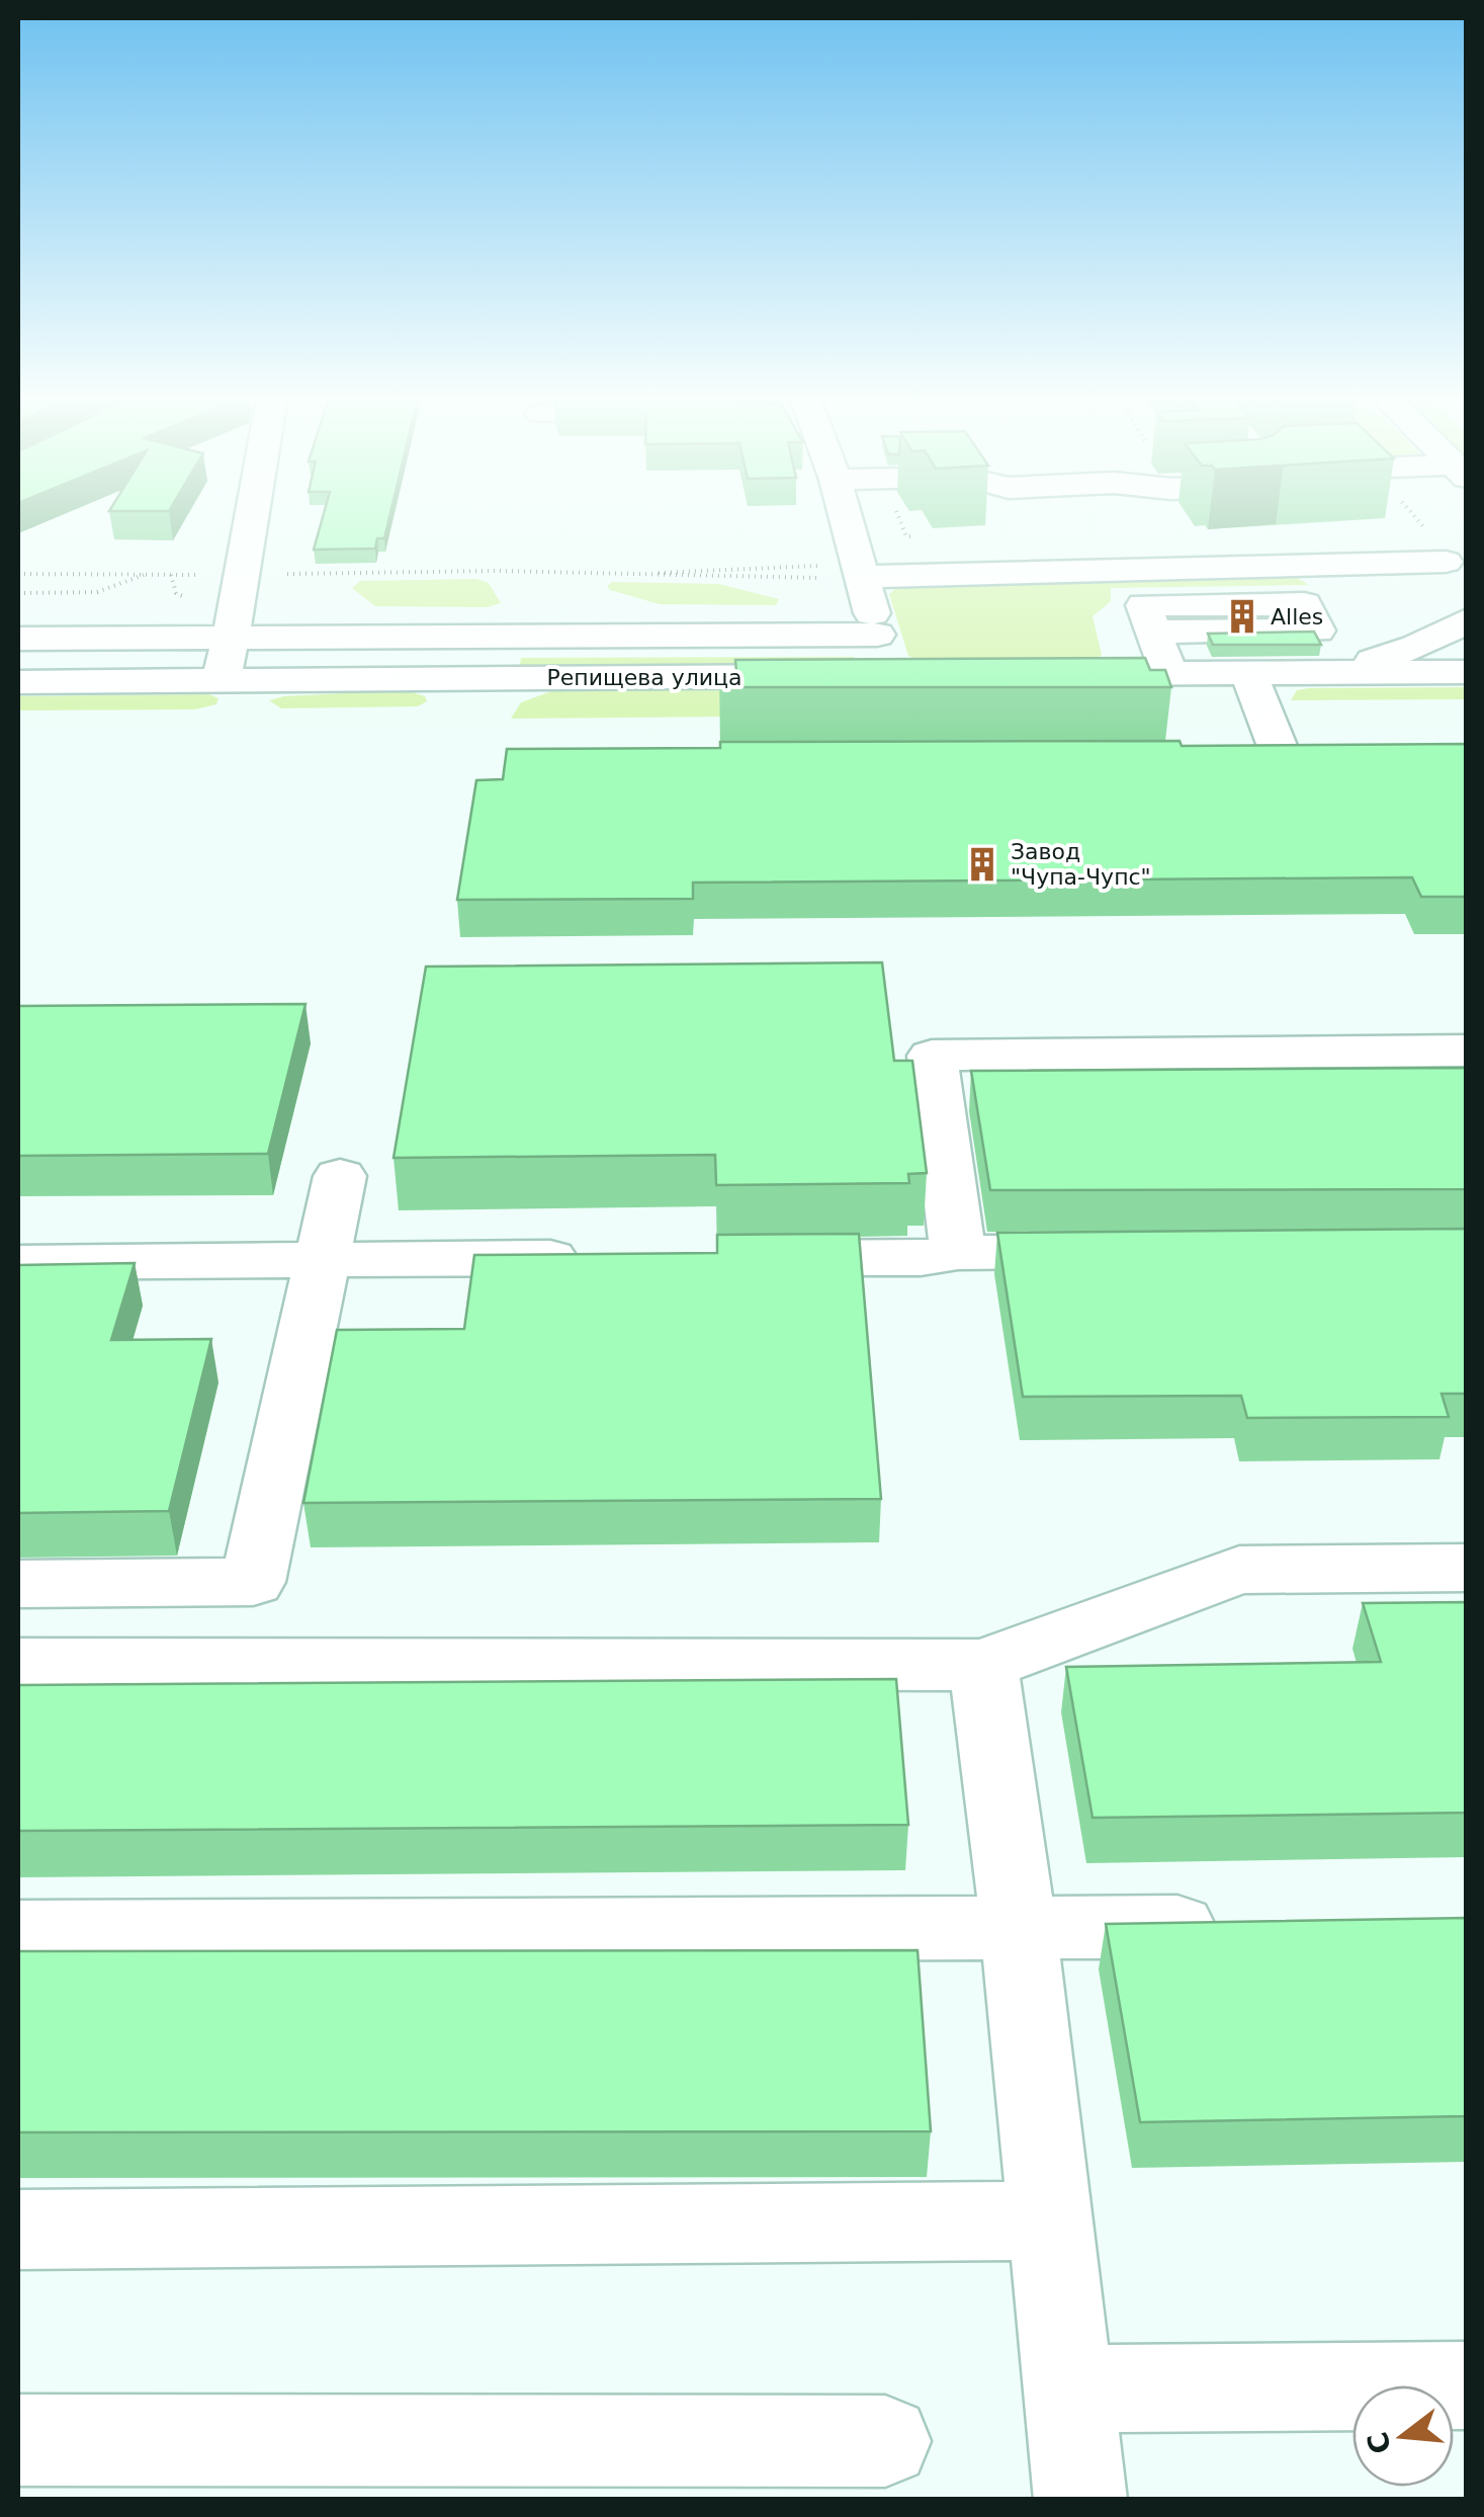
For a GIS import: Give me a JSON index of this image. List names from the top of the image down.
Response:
{
  "streets": {
    "street": ["Репищева улица"]
  },
  "places": {
    "building": ["Alles", "Завод \"Чупа-Чупс\""]
  },
  "north": "left"
}
